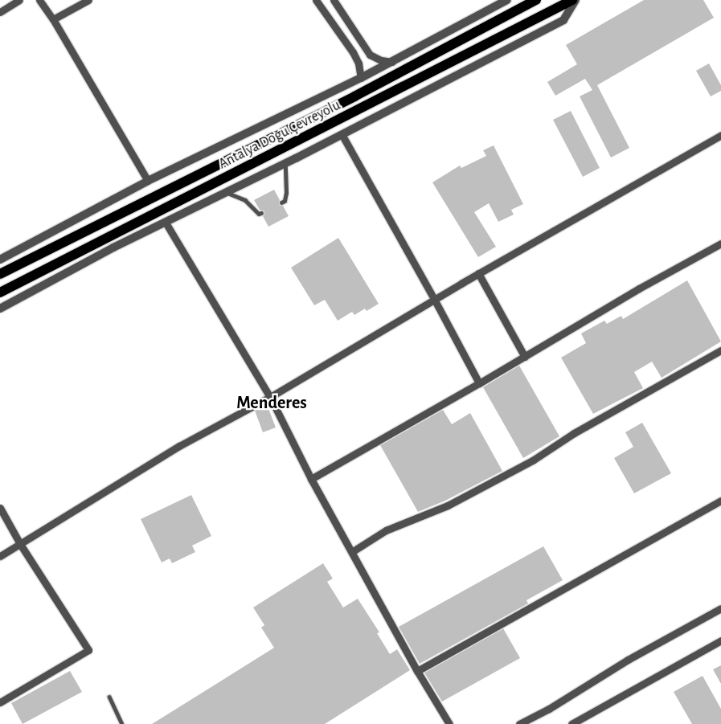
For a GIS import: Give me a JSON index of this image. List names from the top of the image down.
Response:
{
  "streets": {
    "main road": ["Antalya Doğu Çevreyolu"]
  },
  "districts": ["Menderes"]
}
